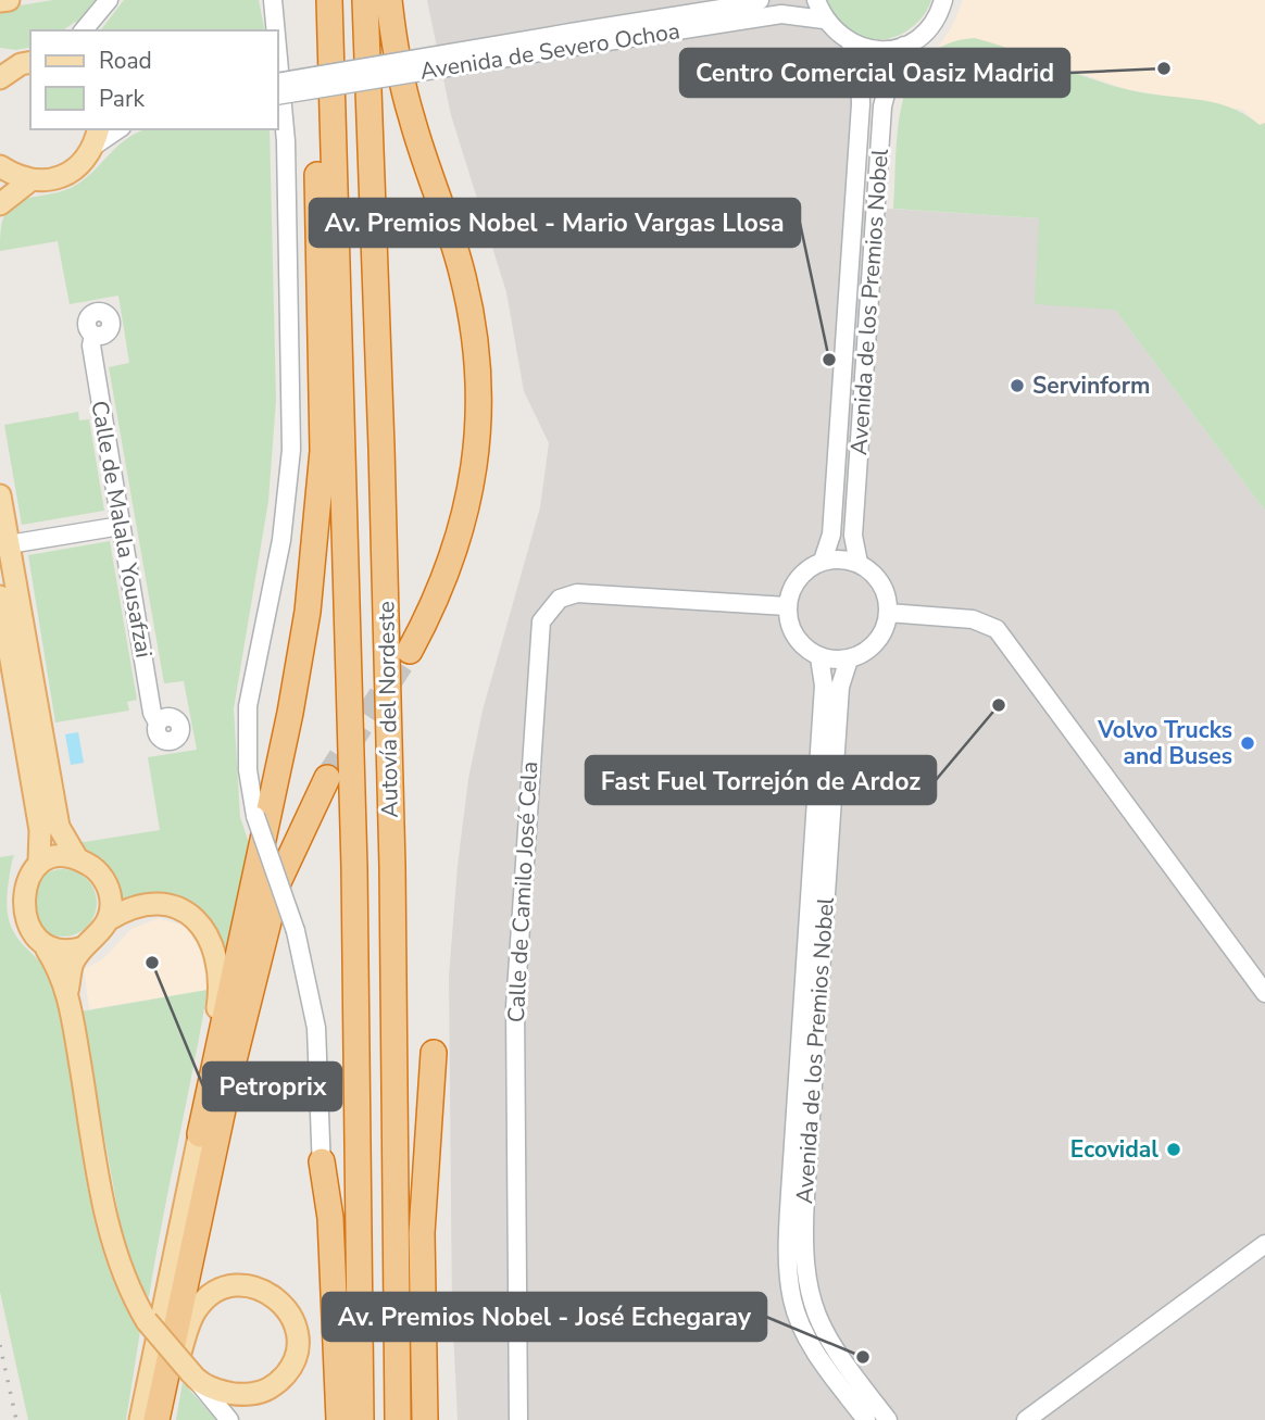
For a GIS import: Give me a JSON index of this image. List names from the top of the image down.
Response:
{
  "streets": {
    "highway": ["Autovía del Nordeste"],
    "street": [
      "Avenida de Severo Ochoa",
      "Avenida de los Premios Nobel",
      "Calle de Malala Yousafzai",
      "Calle de Camilo José Cela"
    ]
  },
  "crossings": [
    ["Avenida de los Premios Nobel", "Calle de Camilo José Cela"]
  ],
  "places": [
    "Centro Comercial Oasiz Madrid",
    "Av. Premios Nobel - Mario Vargas Llosa",
    "Servinform",
    "Fast Fuel Torrejón de Ardoz",
    "Volvo Trucks and Buses",
    "Petroprix",
    "Ecovidal",
    "Av. Premios Nobel - José Echegaray"
  ],
  "legend": ["Road", "Park"]
}
